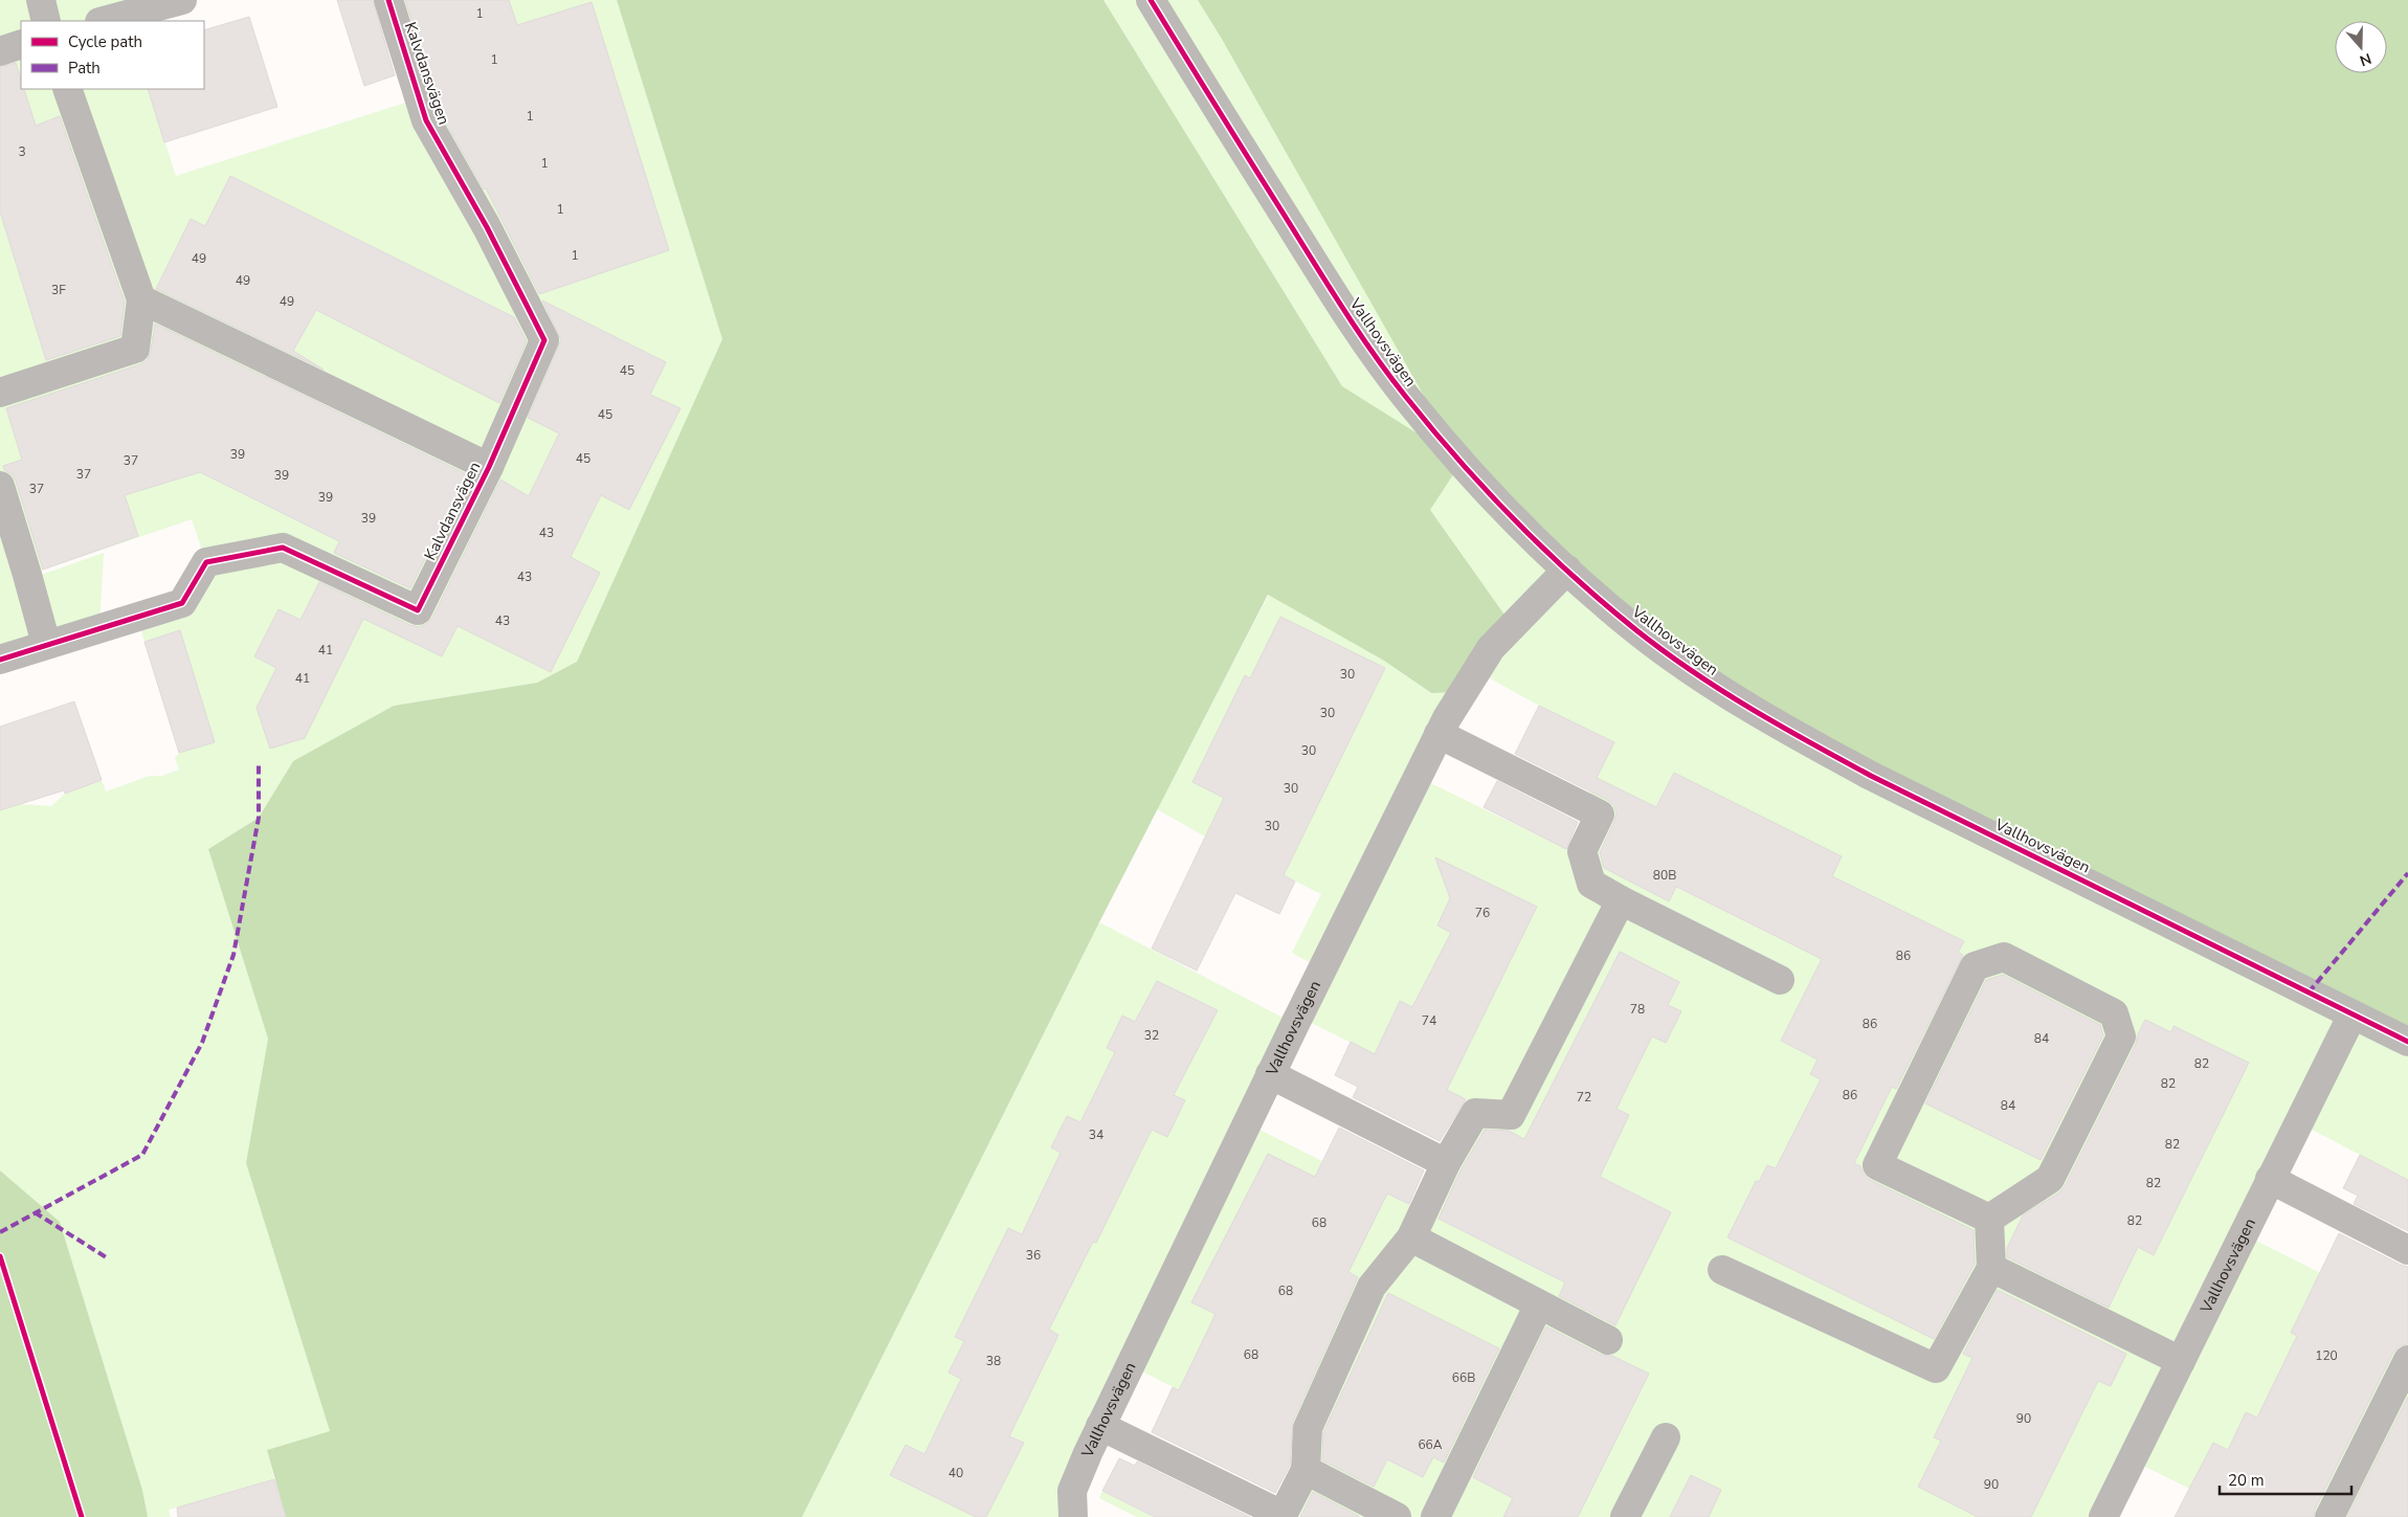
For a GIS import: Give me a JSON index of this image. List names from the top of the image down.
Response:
{
  "streets": {
    "street": ["Kalvdansvägen", "Vallhovsvägen"]
  },
  "house_numbers": [
    "1",
    "1",
    "1",
    "3",
    "1",
    "1",
    "1",
    "49",
    "49",
    "3F",
    "49",
    "45",
    "45",
    "39",
    "45",
    "37",
    "37",
    "39",
    "37",
    "39",
    "39",
    "43",
    "43",
    "43",
    "41",
    "30",
    "41",
    "30",
    "30",
    "30",
    "30",
    "80B",
    "76",
    "86",
    "78",
    "74",
    "86",
    "32",
    "84",
    "82",
    "82",
    "86",
    "72",
    "84",
    "34",
    "82",
    "82",
    "82",
    "68",
    "36",
    "68",
    "68",
    "120",
    "38",
    "66B",
    "90",
    "66A",
    "40",
    "90"
  ],
  "legend": ["Cycle path", "Path"],
  "scale_bar": "20 m",
  "north": "bottom"
}
